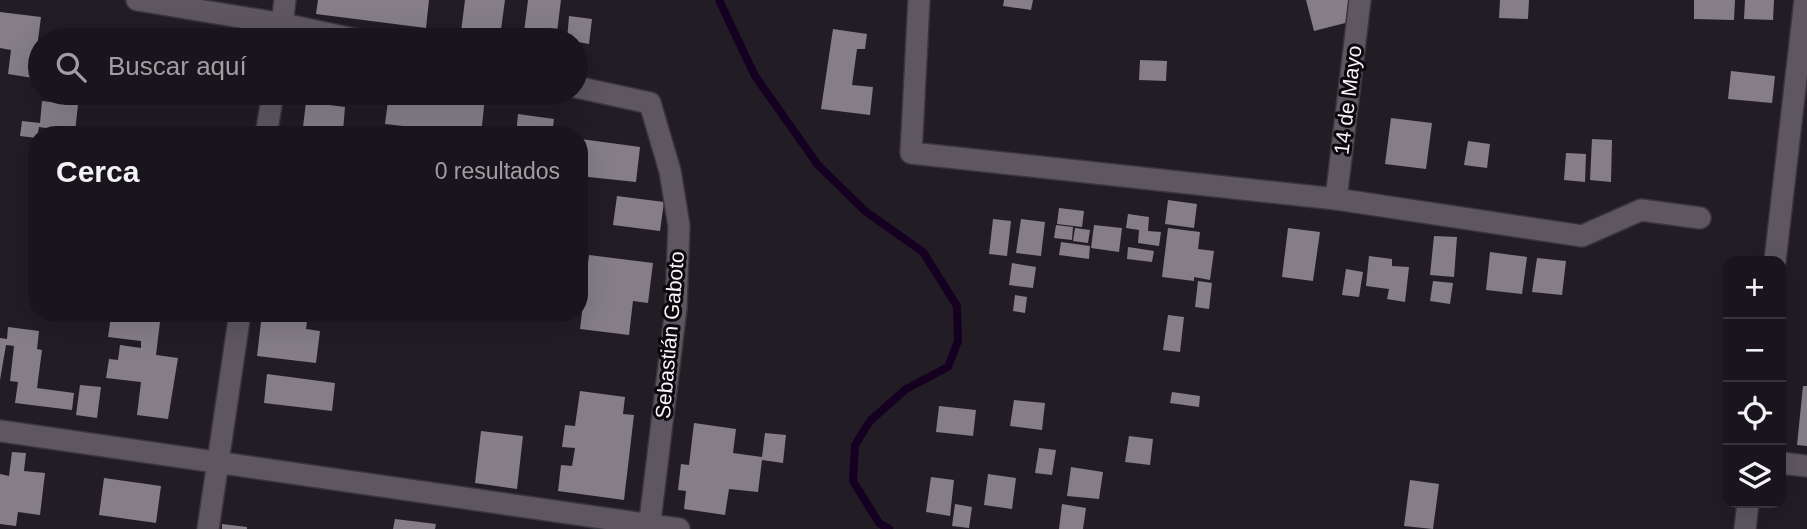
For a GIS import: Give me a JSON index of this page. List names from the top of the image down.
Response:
{
  "streets": {
    "street": ["14 de Mayo", "Sebastián Gaboto"]
  },
  "page": {
    "search": "Buscar aquí",
    "heading": ["Cerca", "0 resultados"],
    "map_buttons": ["+", "−"]
  }
}
